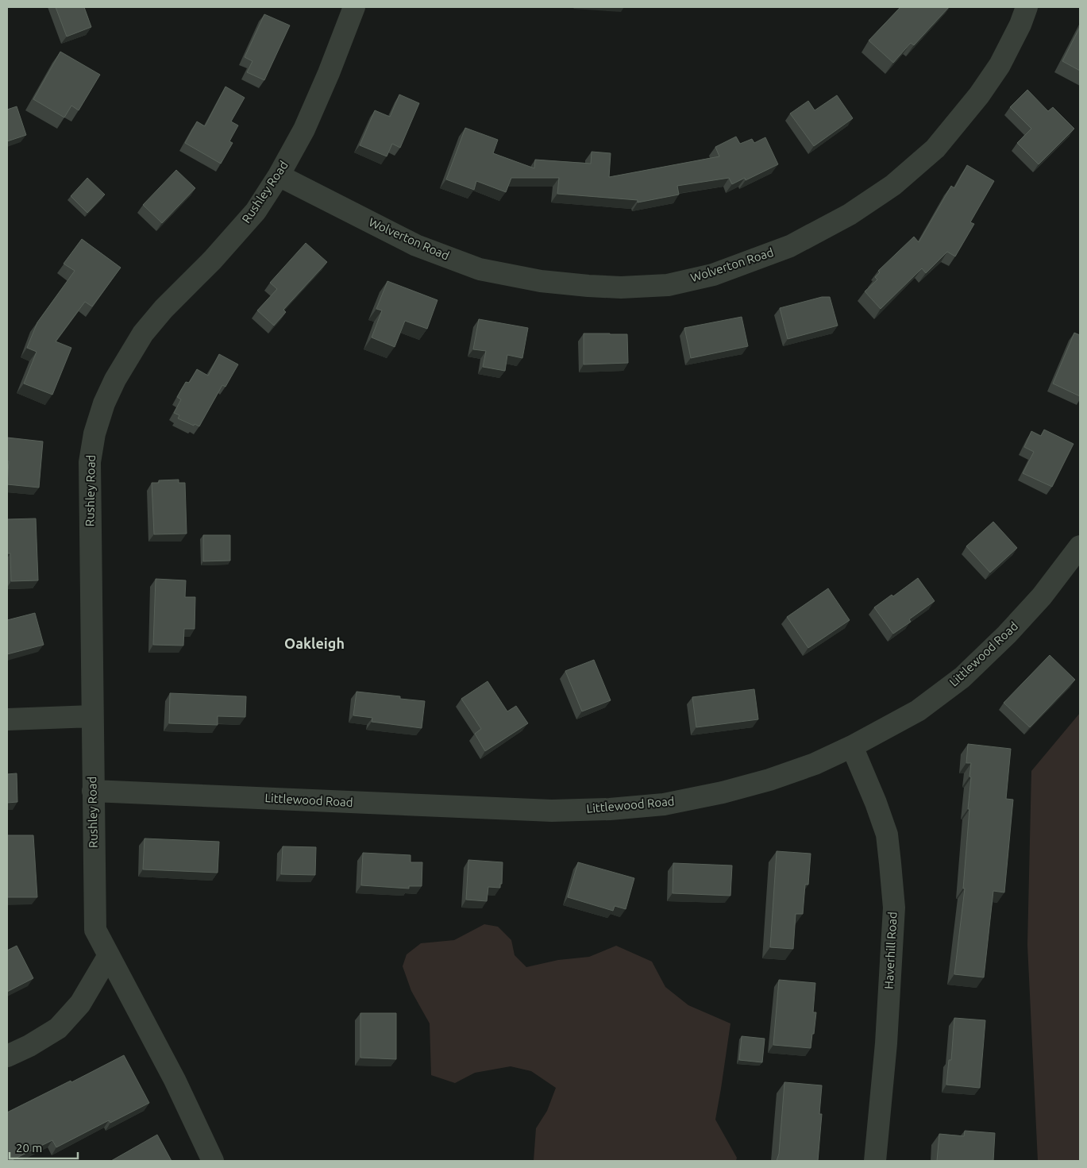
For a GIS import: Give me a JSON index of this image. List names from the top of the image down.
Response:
{
  "streets": {
    "street": [
      "Rushley Road",
      "Wolverton Road",
      "Littlewood Road",
      "Haverhill Road"
    ]
  },
  "crossings": [
    ["Rushley Road", "Wolverton Road"],
    ["Rushley Road", "Littlewood Road"],
    ["Littlewood Road", "Haverhill Road"]
  ],
  "districts": ["Oakleigh"],
  "scale_bar": "20 m"
}
